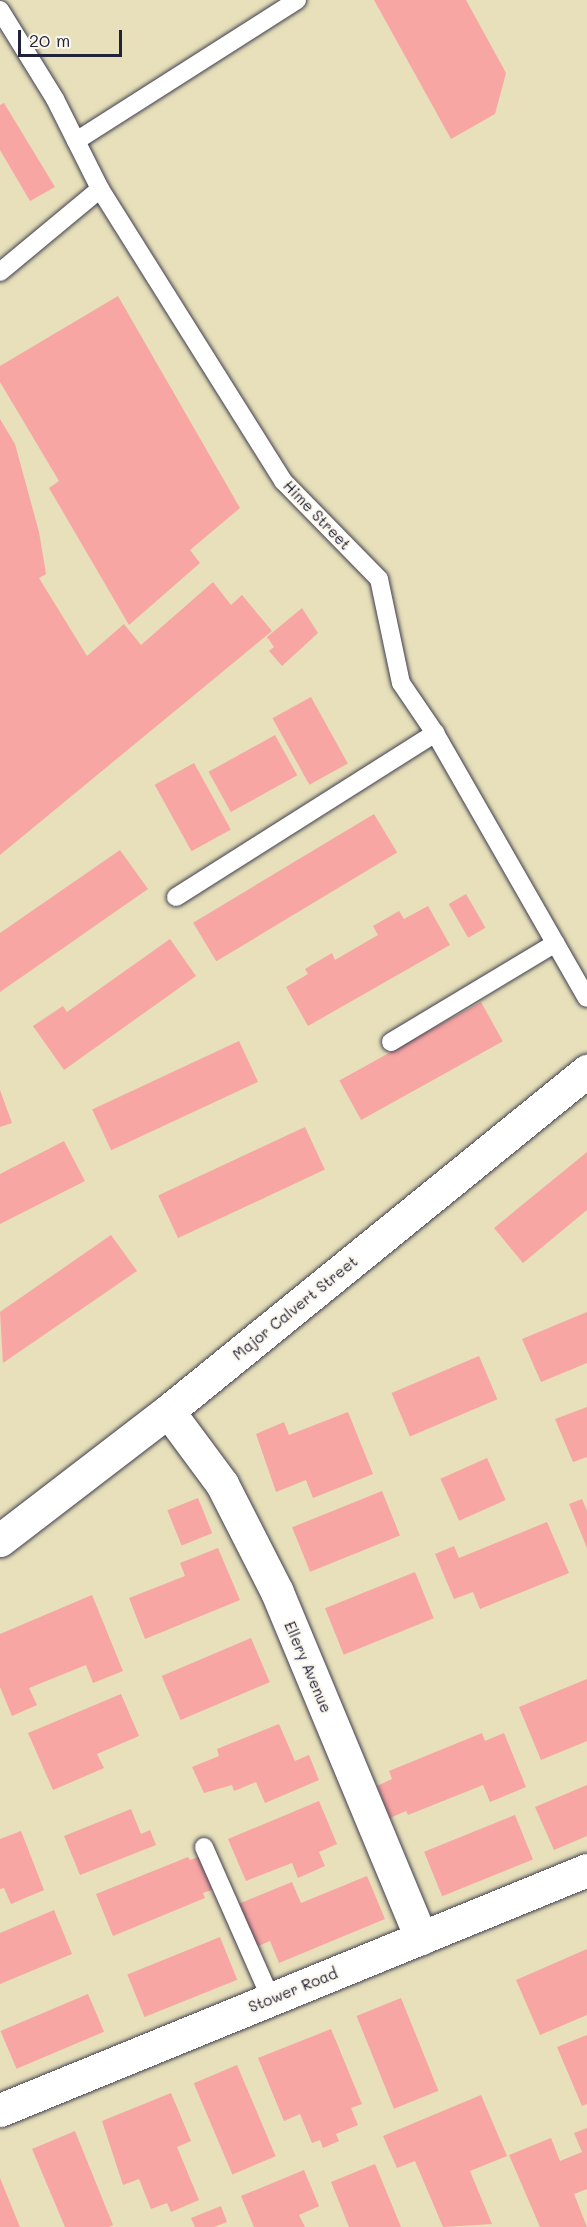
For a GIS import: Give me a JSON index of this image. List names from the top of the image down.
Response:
{
  "streets": {
    "street": ["Major Calvert Street", "Ellery Avenue", "Stower Road"],
    "lane": ["Hime Street"]
  },
  "crossings": [
    ["Major Calvert Street", "Ellery Avenue"],
    ["Ellery Avenue", "Stower Road"]
  ],
  "scale_bar": "20 m"
}
